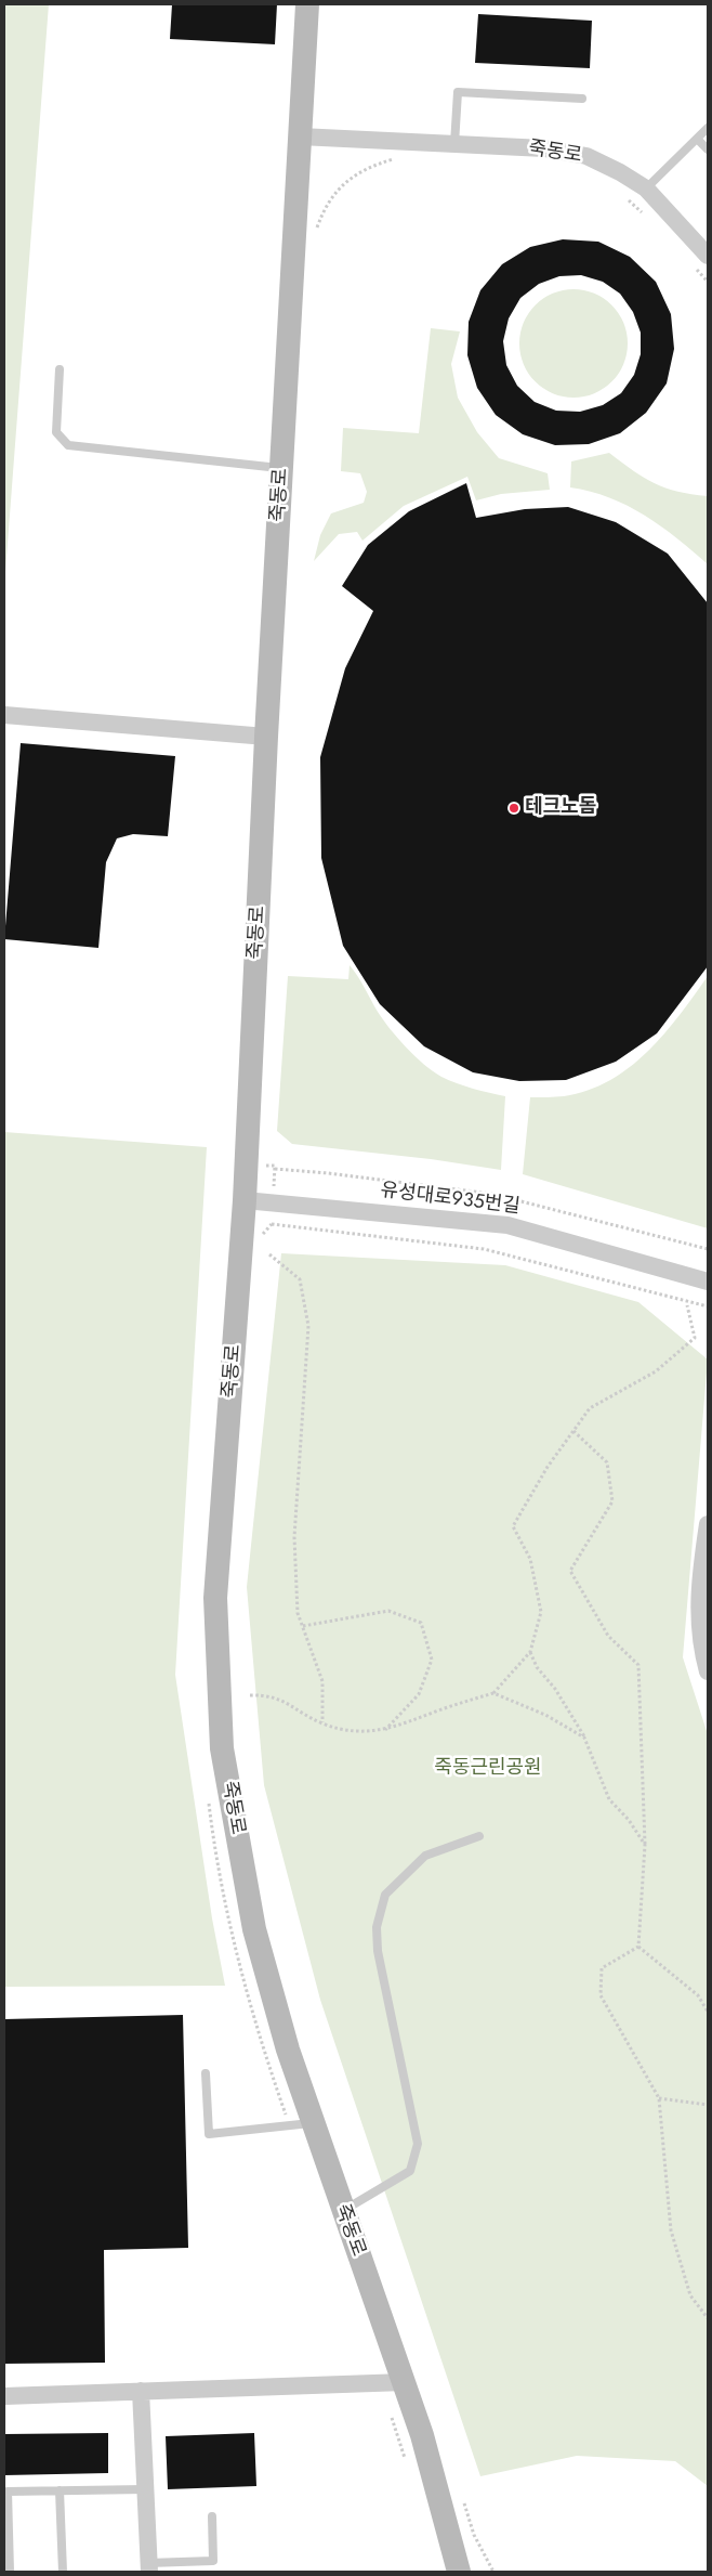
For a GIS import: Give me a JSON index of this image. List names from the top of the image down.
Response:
{
  "streets": {
    "street": ["죽동로", "유성대로935번길"]
  },
  "crossings": [
    ["죽동로", "유성대로935번길"]
  ],
  "parks": ["죽동근린공원"],
  "places": ["테크노돔"]
}
